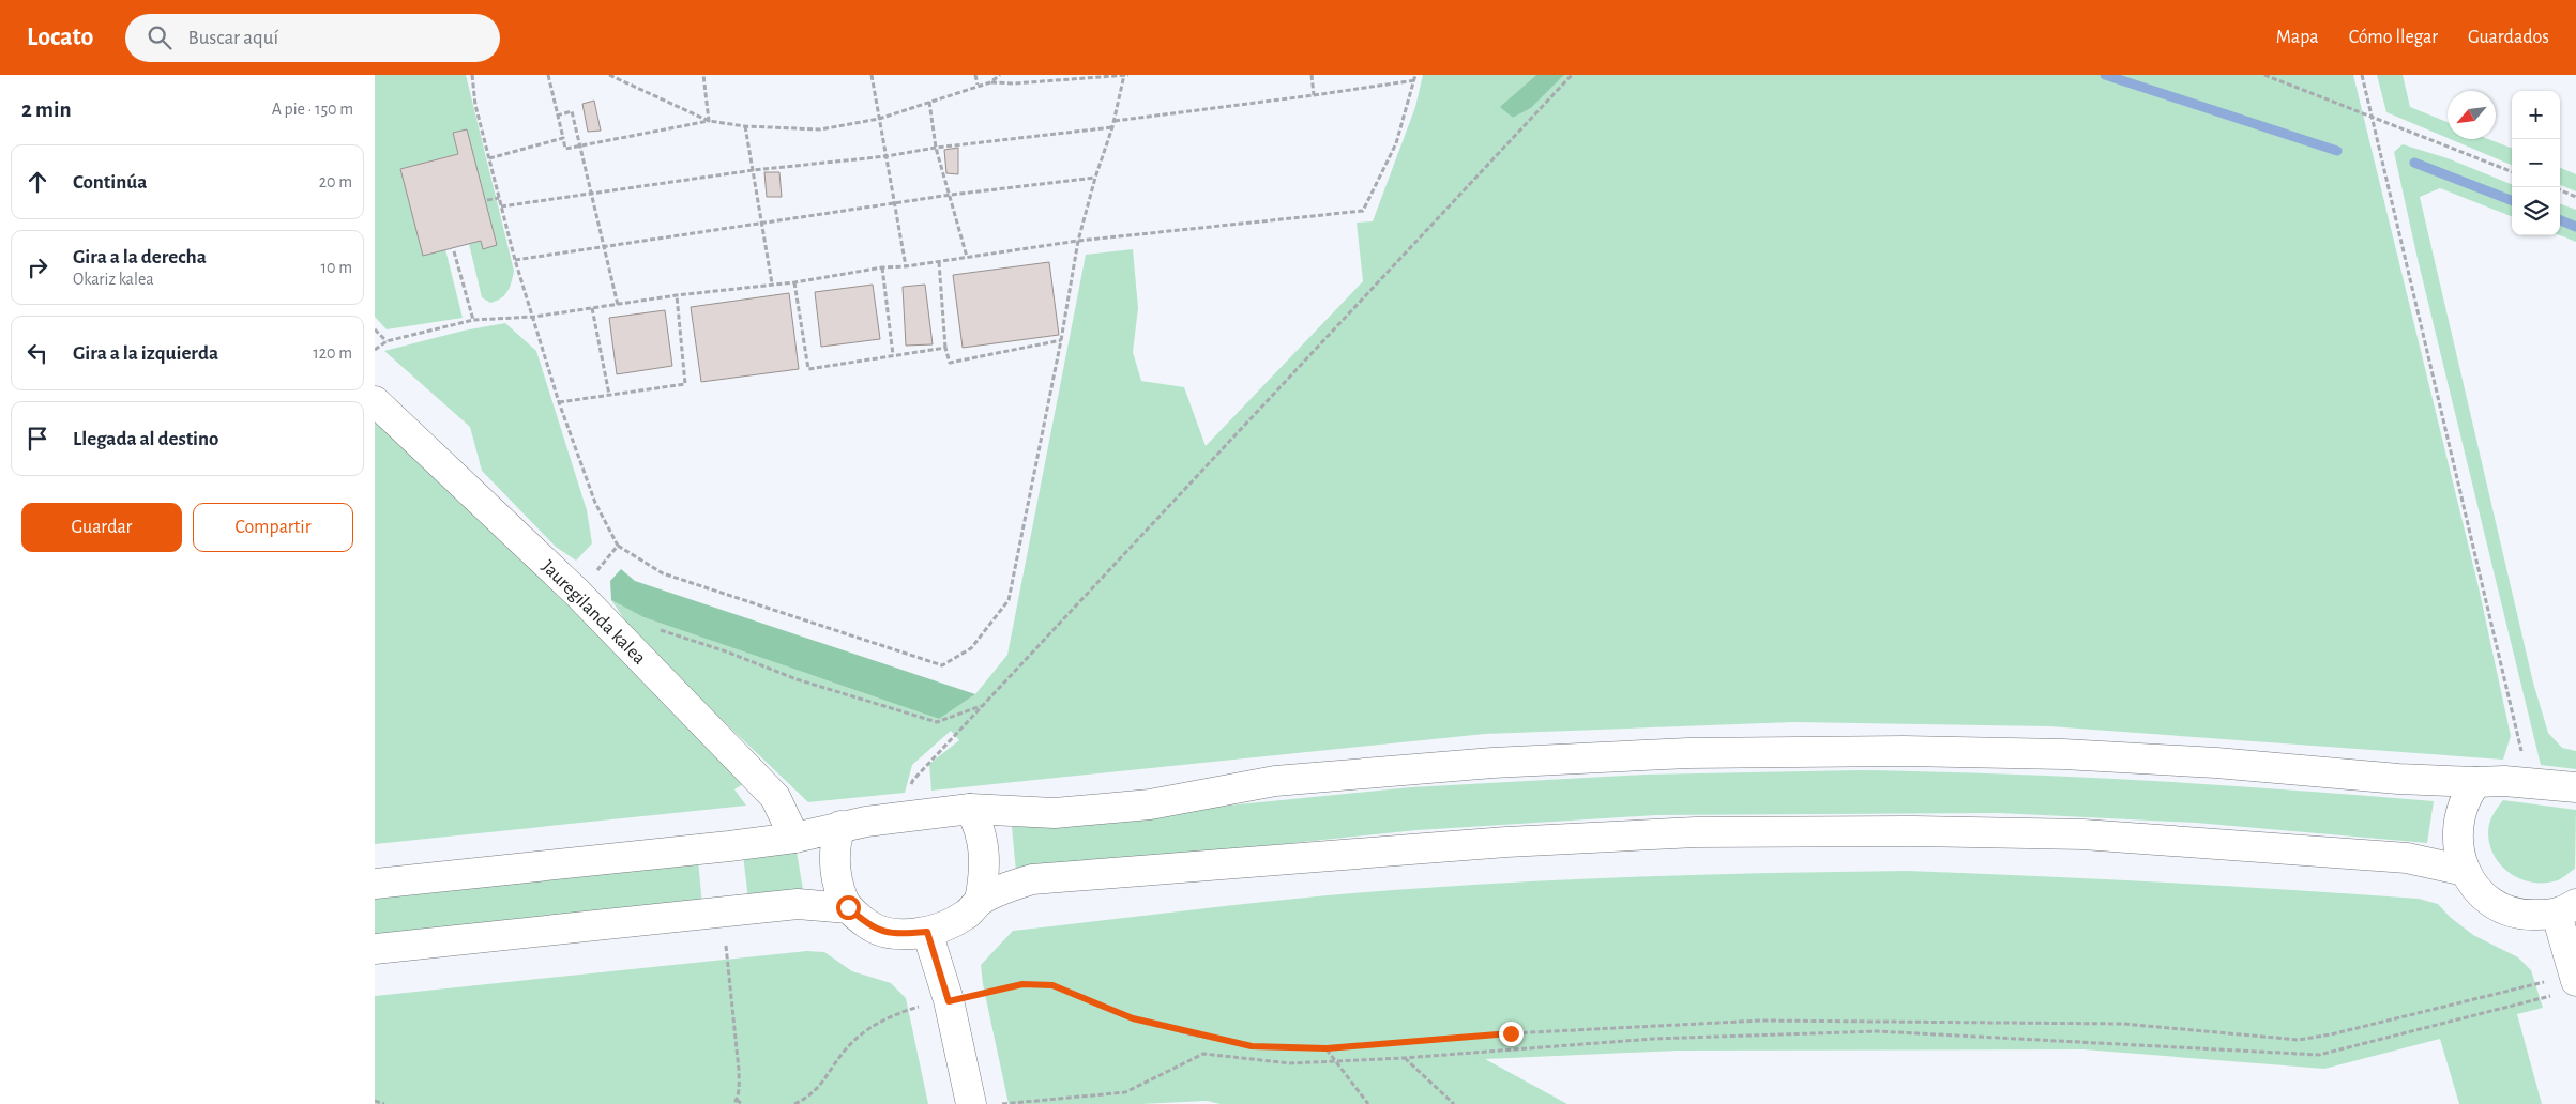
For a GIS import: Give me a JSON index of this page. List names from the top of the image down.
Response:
{
  "streets": {
    "main road": ["Jauregilanda kalea"]
  },
  "north": "bottom left",
  "page": {
    "header": "Locato",
    "search": "Buscar aquí",
    "nav": ["Mapa", "Cómo llegar", "Guardados"],
    "heading": ["2 min", "A pie · 150 m"],
    "map_buttons": ["+", "−"],
    "list": [
      ["Continúa", "20 m"],
      ["Gira a la derecha", "Okariz kalea", "10 m"],
      ["Gira a la izquierda", "120 m"],
      "Llegada al destino"
    ],
    "buttons": ["Guardar", "Compartir"]
  }
}
